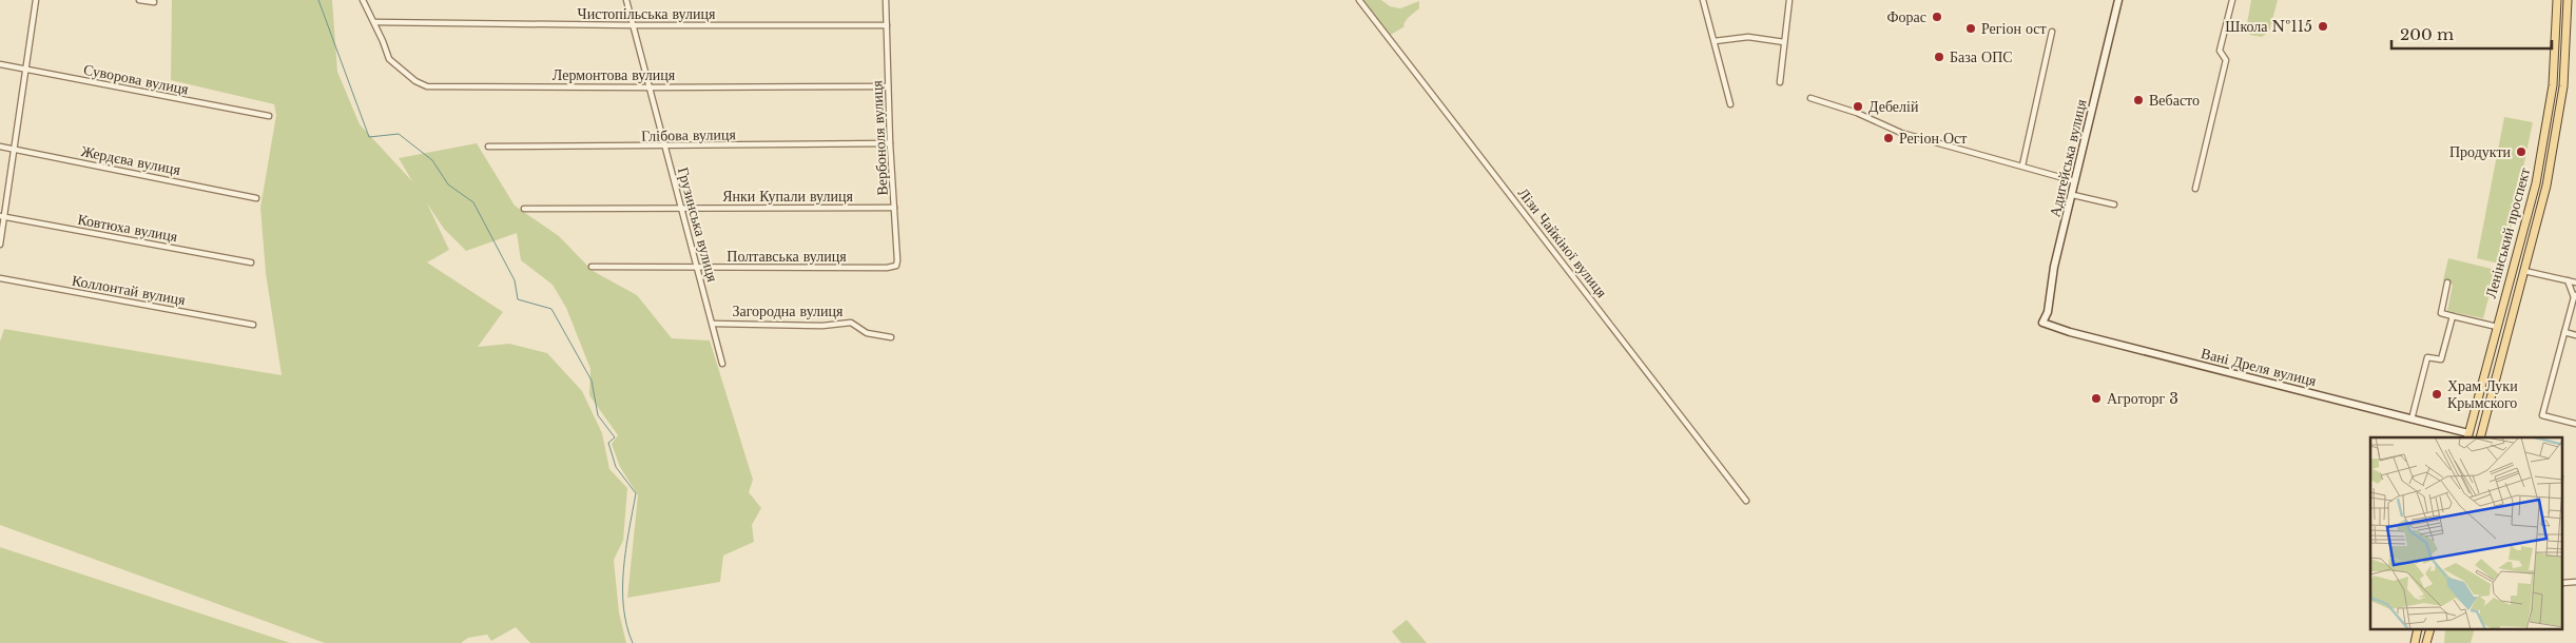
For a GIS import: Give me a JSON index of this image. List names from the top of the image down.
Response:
{
  "streets": {
    "main road": ["Ленінський проспект"],
    "street": [
      "Чистопільська вулиця",
      "Лермонтова вулиця",
      "Суворова вулиця",
      "Глібова вулиця",
      "Вербоноля вулиця",
      "Адигейська вулиця",
      "Жердєва вулиця",
      "Янки Купали вулиця",
      "Грузинська вулиця",
      "Ковтюха вулиця",
      "Лізи Чайкіної вулиця",
      "Полтавська вулиця",
      "Коллонтай вулиця",
      "Загородна вулиця",
      "Вані Дреля вулиця"
    ]
  },
  "crossings": [
    ["Чистопільська вулиця", "Лермонтова вулиця"],
    ["Чистопільська вулиця", "Вербоноля вулиця"],
    ["Чистопільська вулиця", "Грузинська вулиця"],
    ["Лермонтова вулиця", "Вербоноля вулиця"],
    ["Лермонтова вулиця", "Грузинська вулиця"],
    ["Глібова вулиця", "Вербоноля вулиця"],
    ["Глібова вулиця", "Грузинська вулиця"],
    ["Вербоноля вулиця", "Янки Купали вулиця"],
    ["Вербоноля вулиця", "Полтавська вулиця"],
    ["Адигейська вулиця", "Вані Дреля вулиця"],
    ["Янки Купали вулиця", "Грузинська вулиця"],
    ["Грузинська вулиця", "Полтавська вулиця"],
    ["Грузинська вулиця", "Загородна вулиця"],
    ["Ленінський проспект", "Вані Дреля вулиця"]
  ],
  "places": [
    "Форас",
    "Школа №115",
    "Регіон ост",
    "База ОПС",
    "Вебасто",
    "Дебелій",
    "Регіон Ост",
    "Продукти",
    "Храм Луки Крымского",
    "Агроторг 3"
  ],
  "scale_bar": "200 m"
}
